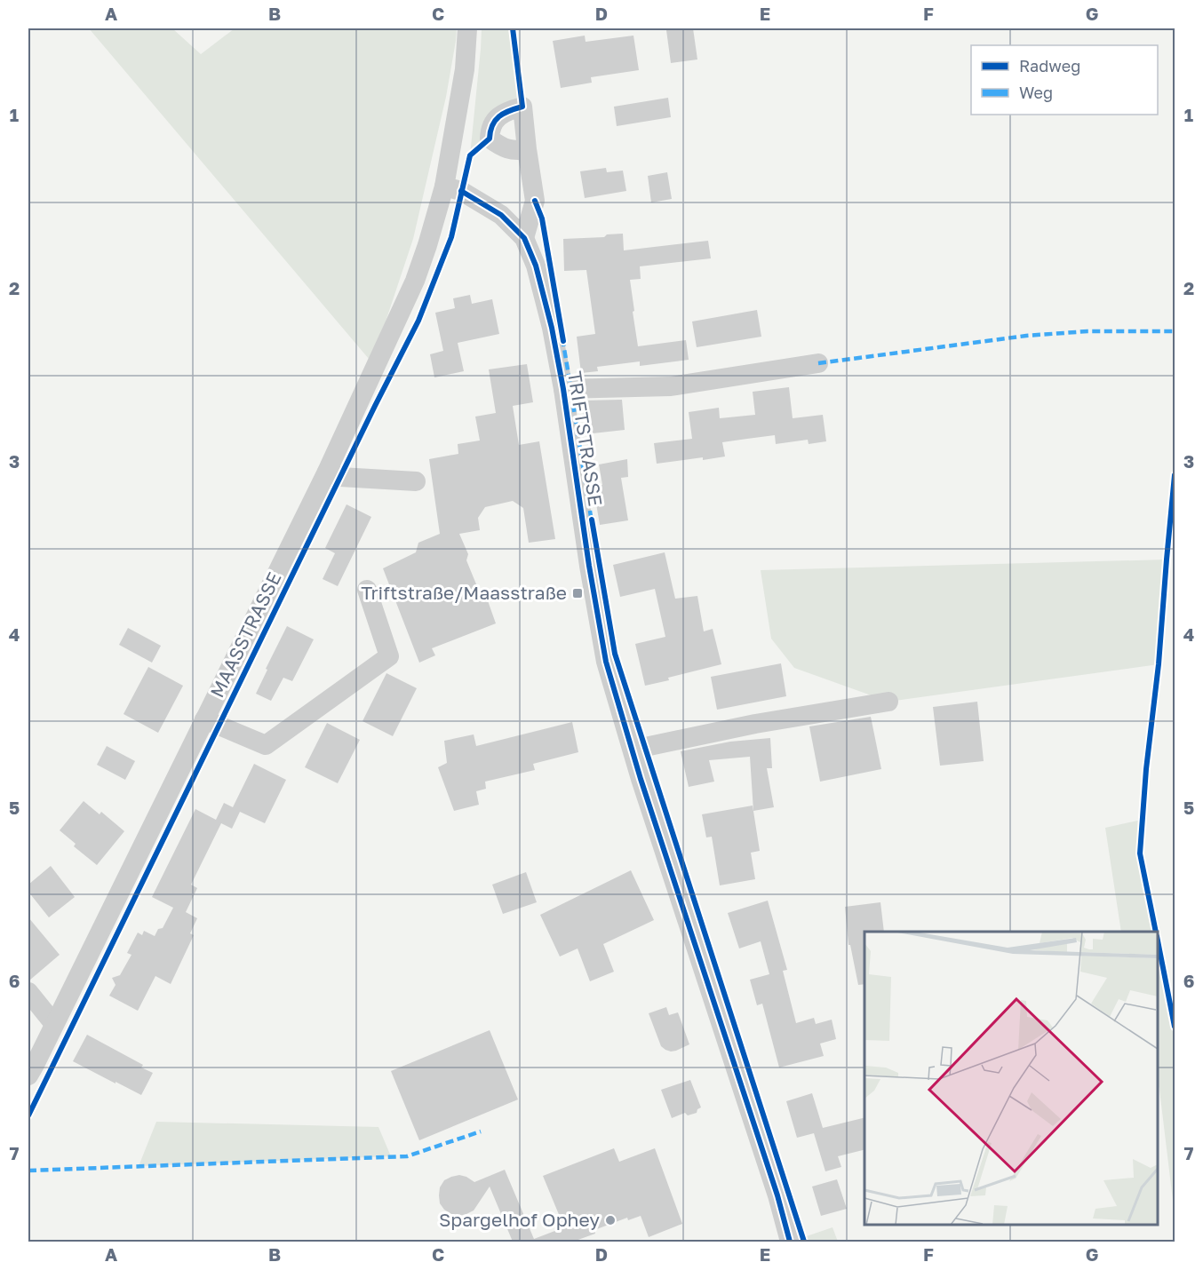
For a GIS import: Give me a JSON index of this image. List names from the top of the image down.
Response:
{
  "streets": {
    "street": ["TRIFTSTRASSE", "MAASSTRASSE"]
  },
  "crossings": [
    ["TRIFTSTRASSE", "MAASSTRASSE"]
  ],
  "places": {
    "transit": ["Triftstraße/Maasstraße"],
    "other": ["Spargelhof Ophey"]
  },
  "legend": ["Radweg", "Weg"],
  "grid": {
    "columns": [
      "A",
      "B",
      "C",
      "D",
      "E",
      "F",
      "G"
    ],
    "rows": [
      "1",
      "2",
      "3",
      "4",
      "5",
      "6",
      "7"
    ]
  }
}
